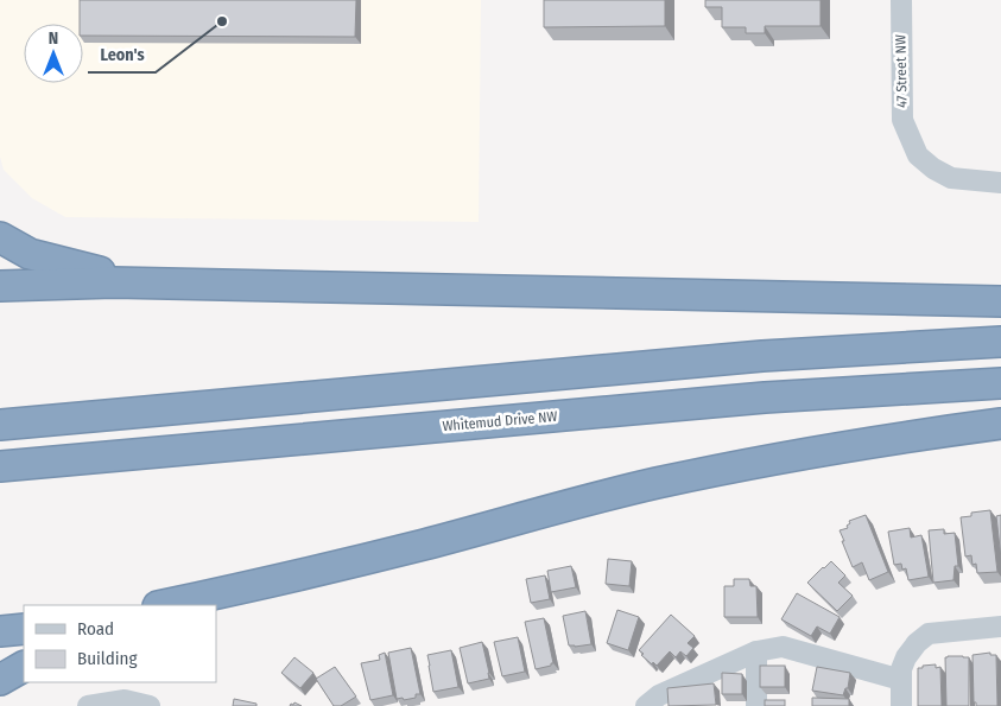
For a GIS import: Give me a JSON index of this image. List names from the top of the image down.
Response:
{
  "streets": {
    "highway": ["Whitemud Drive NW"],
    "street": ["47 Street NW"]
  },
  "places": ["Leon's"],
  "legend": ["Road", "Building"],
  "north": "top"
}
